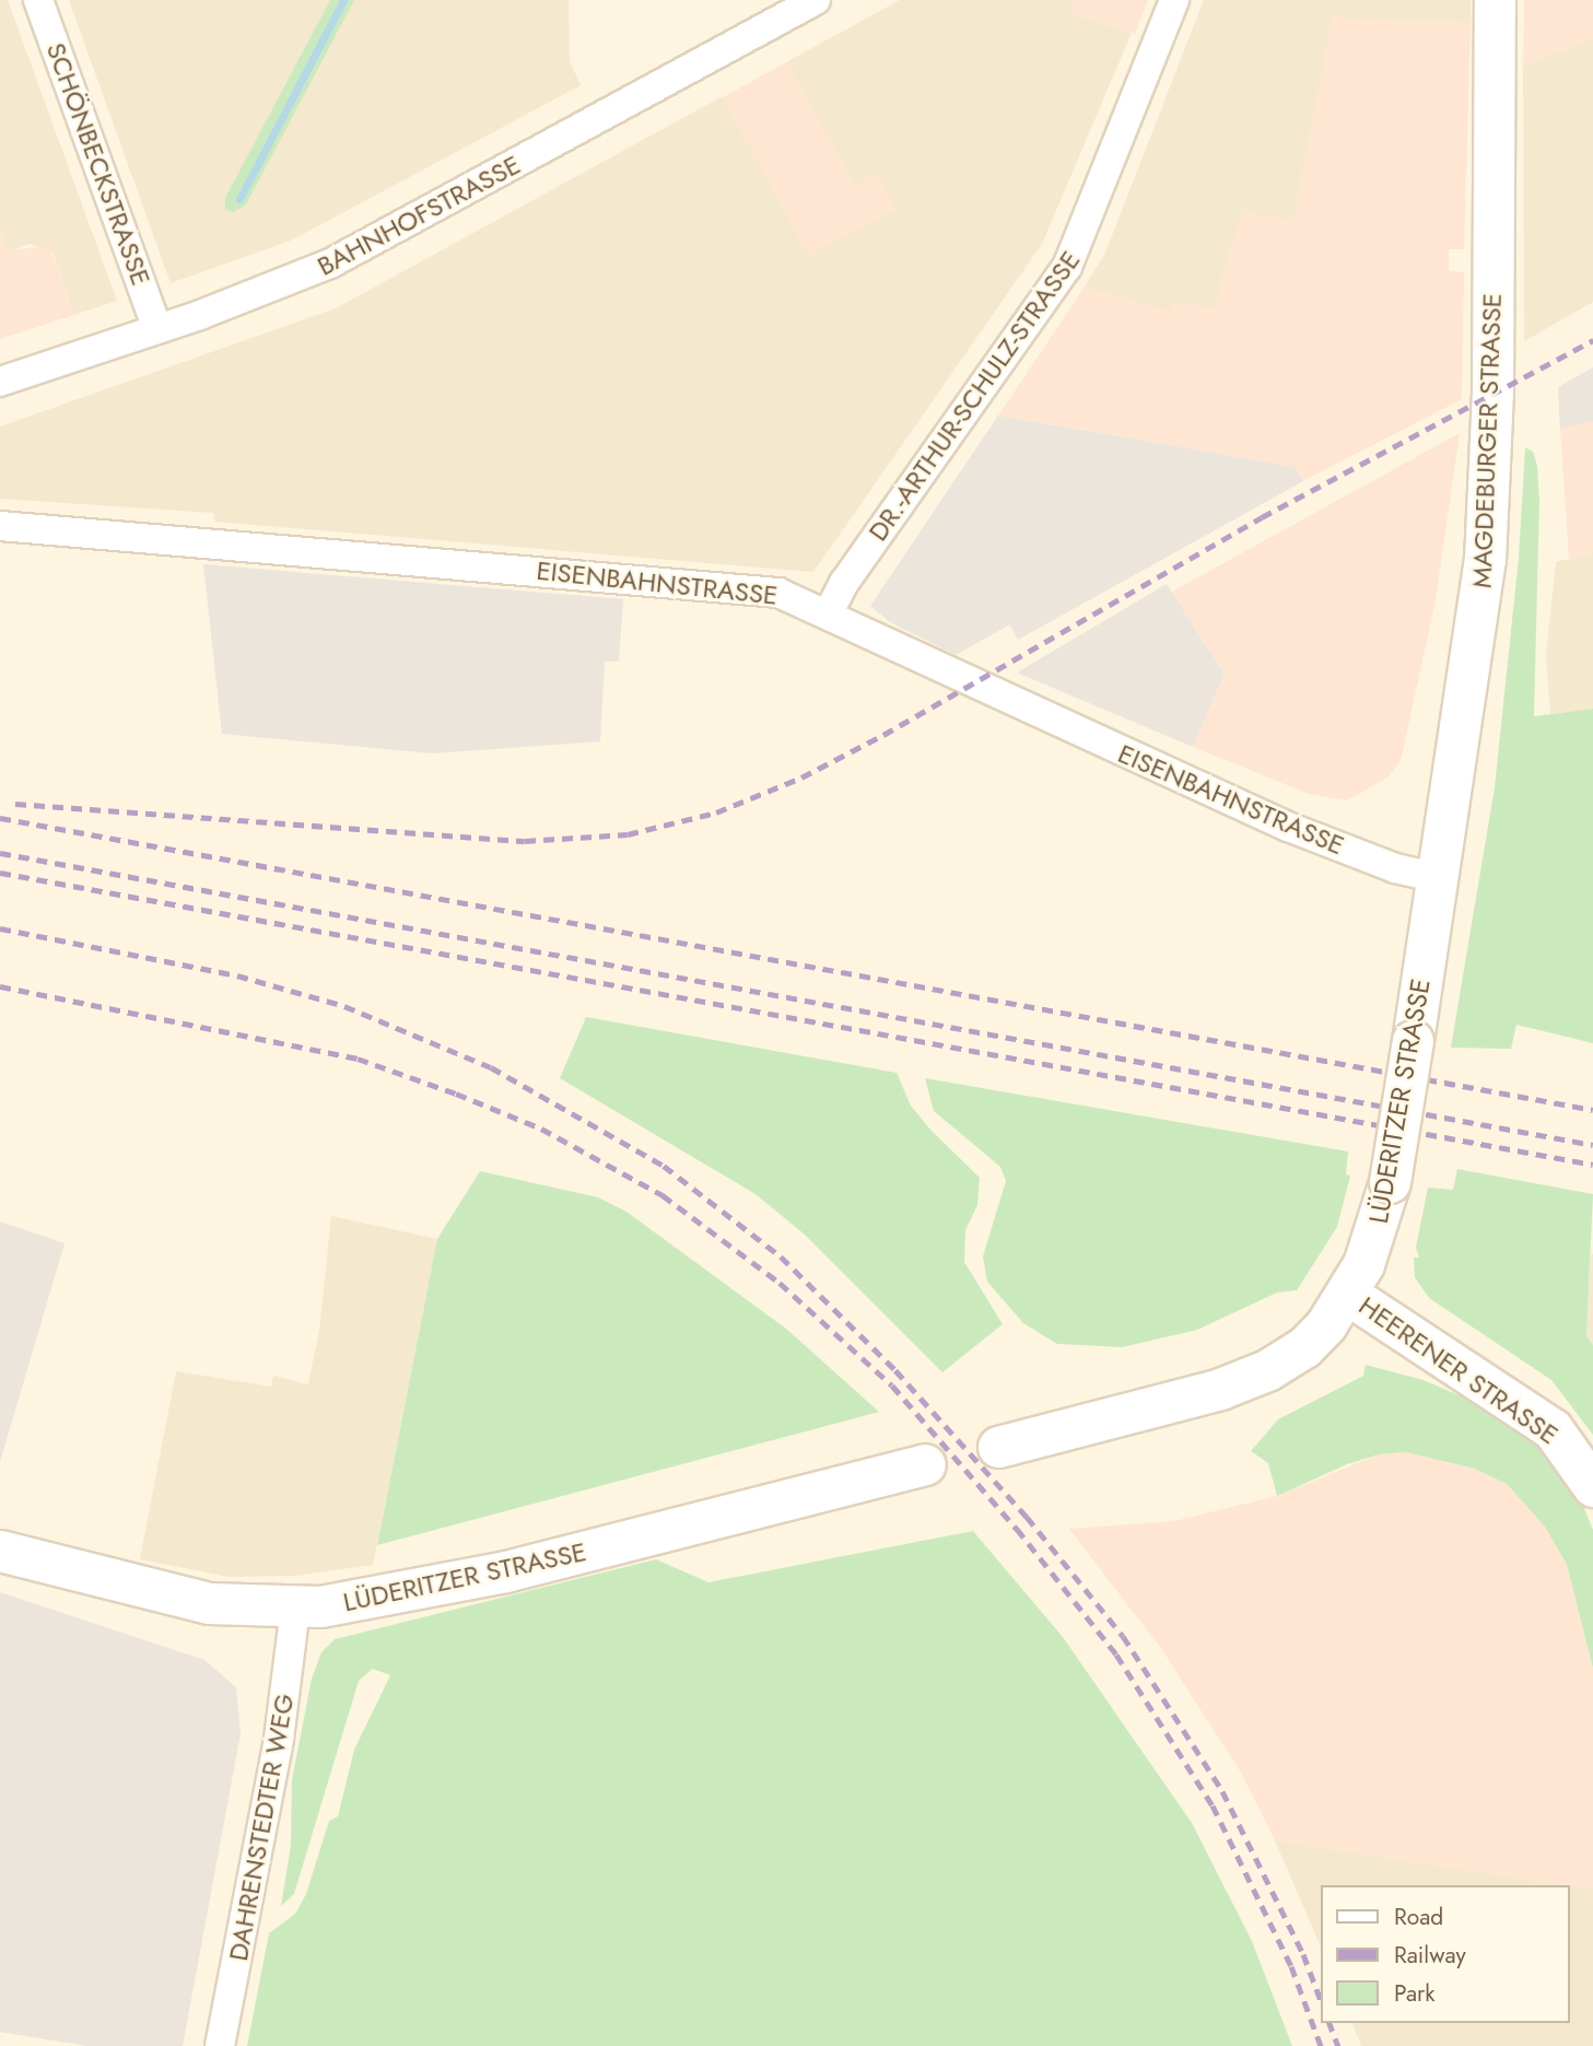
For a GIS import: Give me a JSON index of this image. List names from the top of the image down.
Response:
{
  "streets": {
    "main road": ["MAGDEBURGER STRASSE", "LÜDERITZER STRASSE", "HEERENER STRASSE"],
    "street": [
      "SCHÖNBECKSTRASSE",
      "BAHNHOFSTRASSE",
      "DR.-ARTHUR-SCHULZ-STRASSE",
      "EISENBAHNSTRASSE",
      "DAHRENSTEDTER WEG"
    ]
  },
  "crossings": [
    ["SCHÖNBECKSTRASSE", "BAHNHOFSTRASSE"],
    ["DR.-ARTHUR-SCHULZ-STRASSE", "EISENBAHNSTRASSE"],
    ["MAGDEBURGER STRASSE", "EISENBAHNSTRASSE"],
    ["MAGDEBURGER STRASSE", "LÜDERITZER STRASSE"],
    ["EISENBAHNSTRASSE", "LÜDERITZER STRASSE"],
    ["LÜDERITZER STRASSE", "HEERENER STRASSE"],
    ["LÜDERITZER STRASSE", "DAHRENSTEDTER WEG"]
  ],
  "legend": ["Road", "Railway", "Park"]
}
